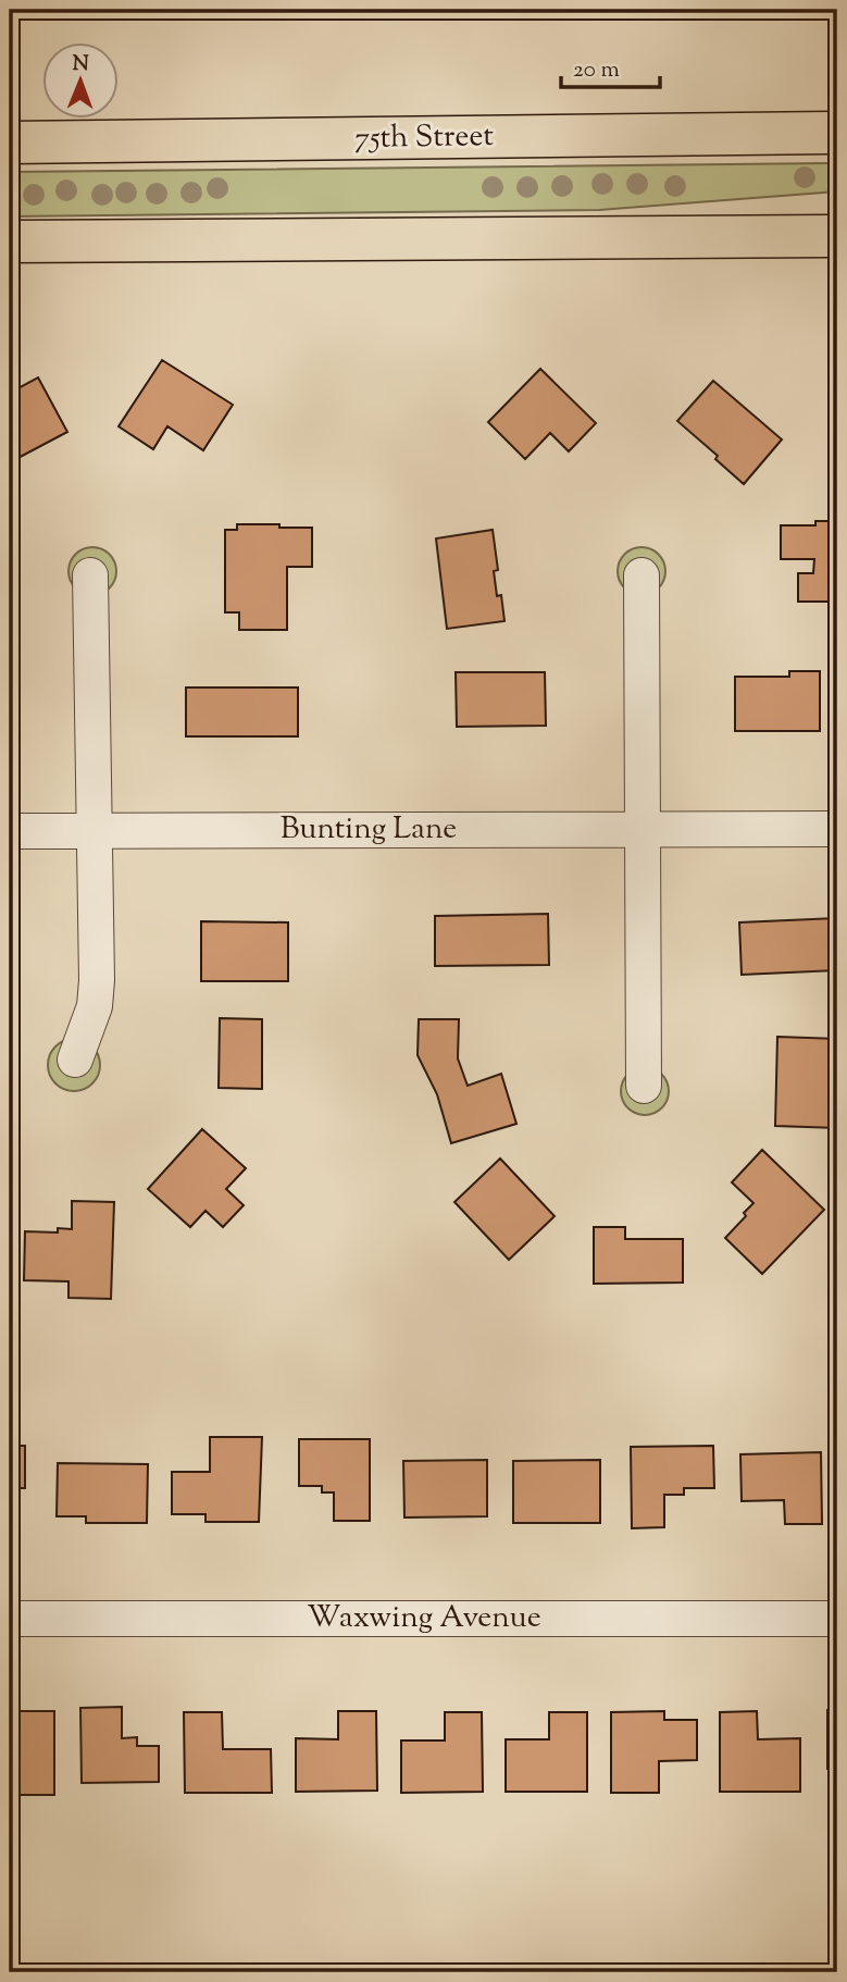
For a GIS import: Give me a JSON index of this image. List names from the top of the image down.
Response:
{
  "streets": {
    "main road": ["75th Street"],
    "street": ["Bunting Lane", "Waxwing Avenue"]
  },
  "scale_bar": "20 m",
  "north": "top"
}
